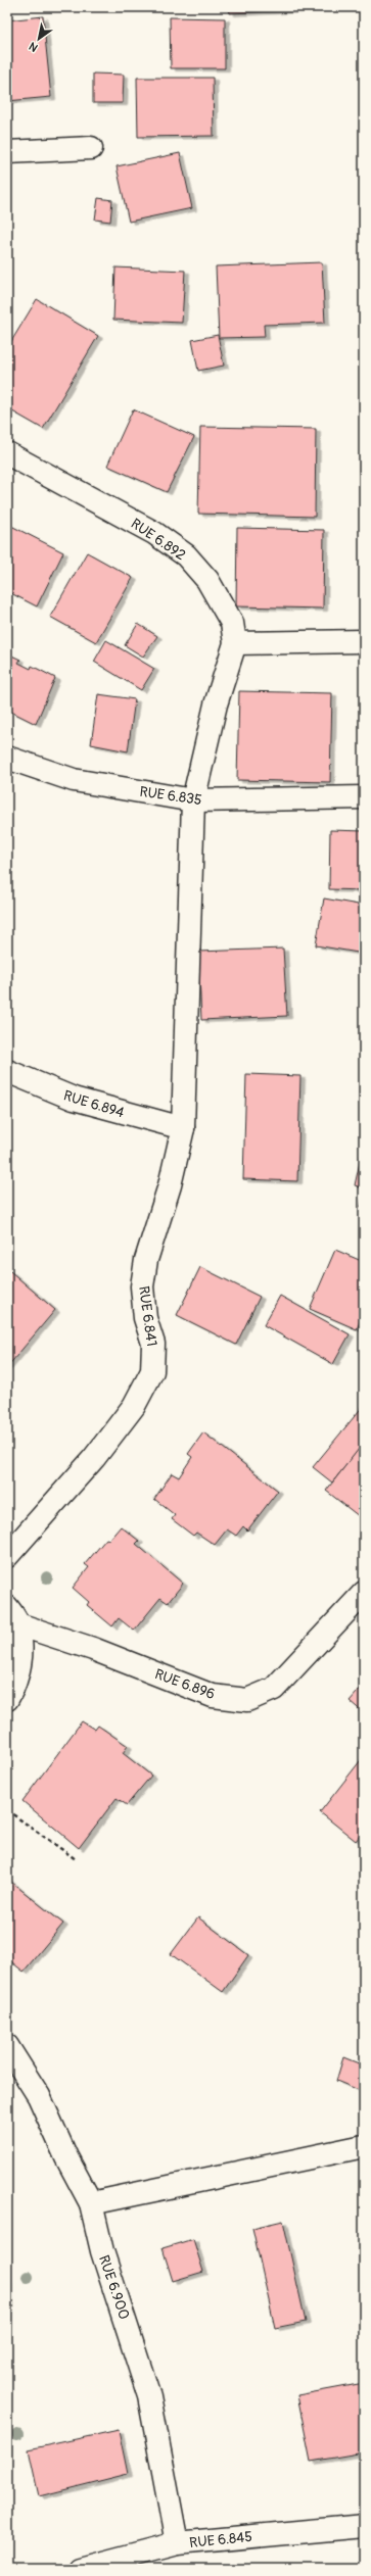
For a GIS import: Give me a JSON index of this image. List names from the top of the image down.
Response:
{
  "streets": {
    "street": [
      "RUE 6.892",
      "RUE 6.835",
      "RUE 6.894",
      "RUE 6.841",
      "RUE 6.896",
      "RUE 6.900",
      "RUE 6.845"
    ]
  },
  "crossings": [
    ["RUE 6.892", "RUE 6.835"],
    ["RUE 6.892", "RUE 6.841"],
    ["RUE 6.835", "RUE 6.841"],
    ["RUE 6.894", "RUE 6.841"],
    ["RUE 6.900", "RUE 6.845"]
  ],
  "north": "bottom left"
}
